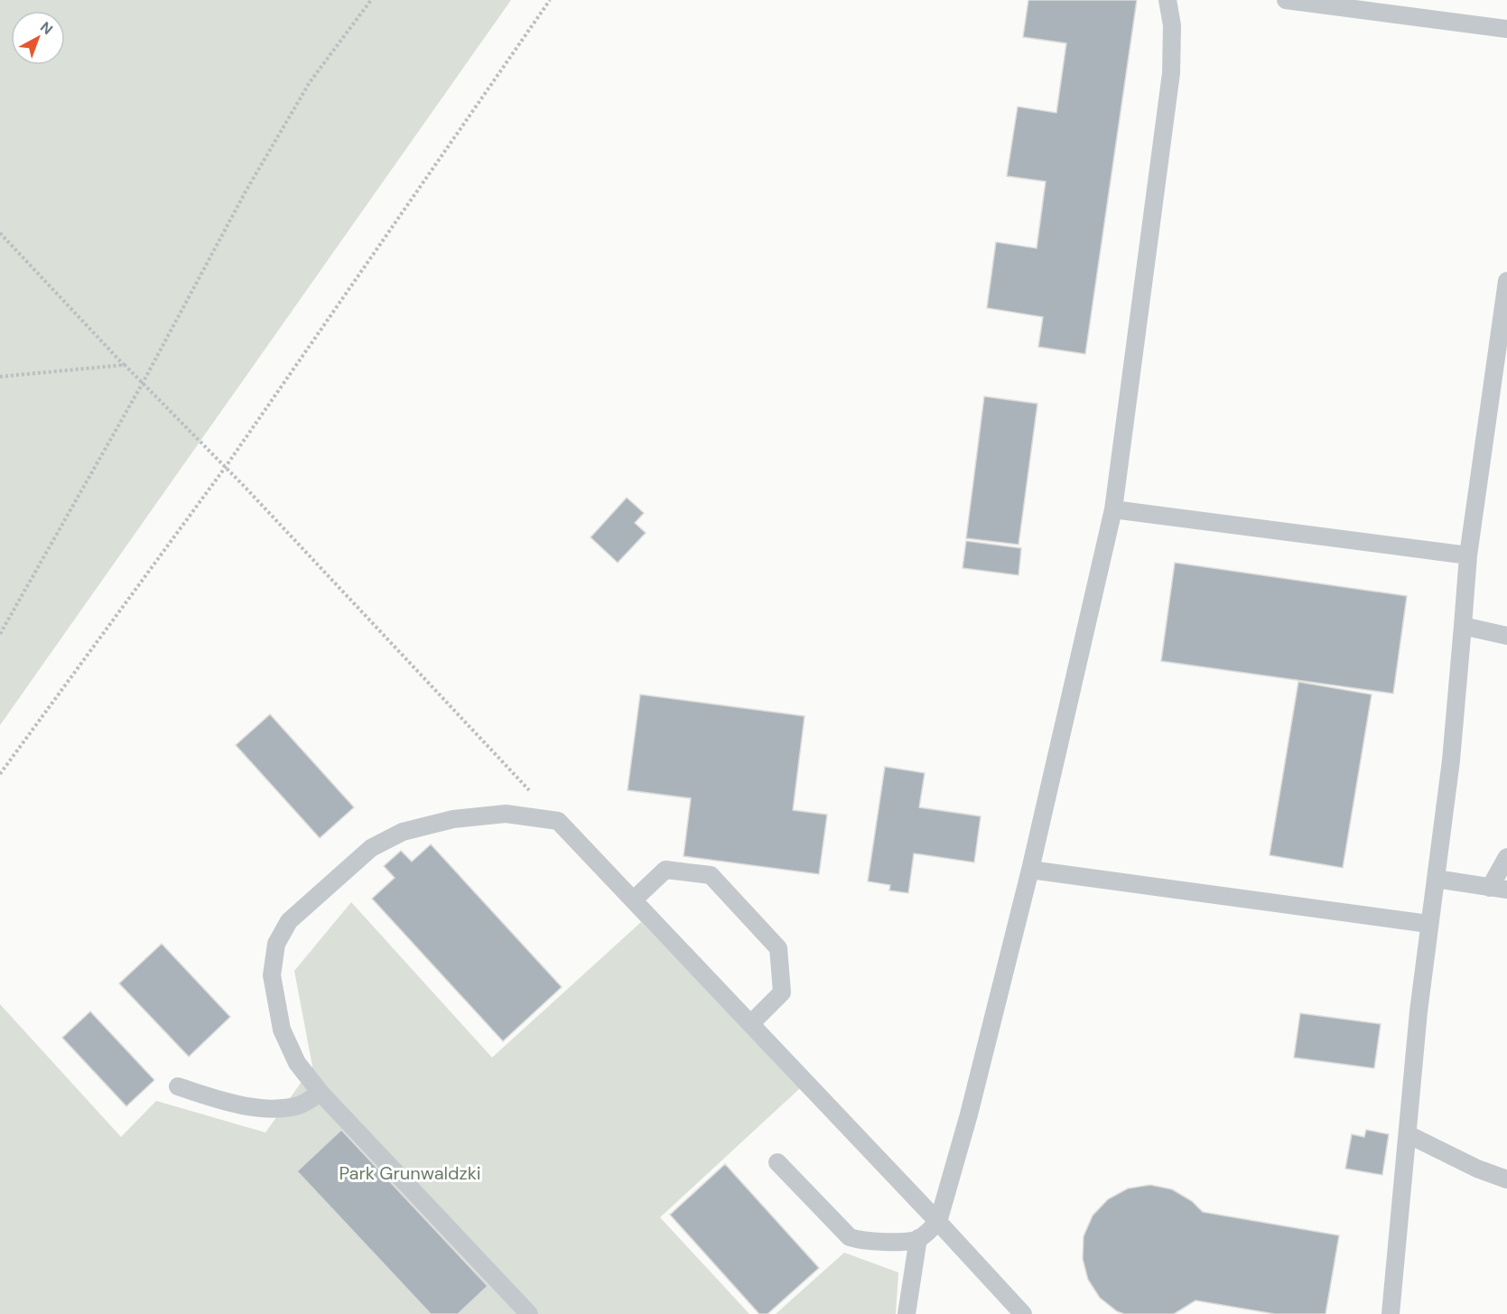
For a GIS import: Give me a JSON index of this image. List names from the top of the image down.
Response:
{
  "parks": ["Park Grunwaldzki"],
  "north": "top right"
}
